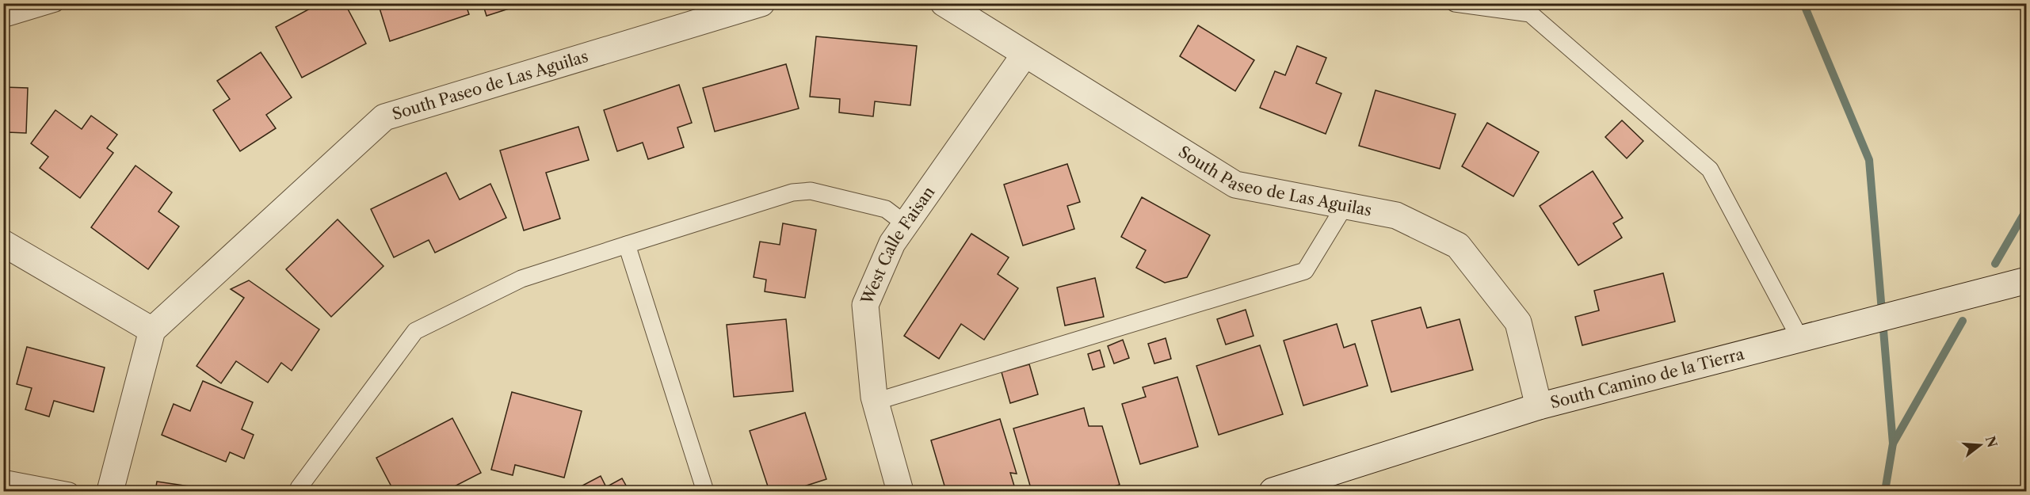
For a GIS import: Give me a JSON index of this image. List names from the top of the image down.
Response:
{
  "streets": {
    "street": ["South Paseo de Las Aguilas", "West Calle Faisan", "South Camino de la Tierra"]
  },
  "crossings": [
    ["South Paseo de Las Aguilas", "West Calle Faisan"],
    ["South Paseo de Las Aguilas", "South Camino de la Tierra"]
  ],
  "north": "right"
}
